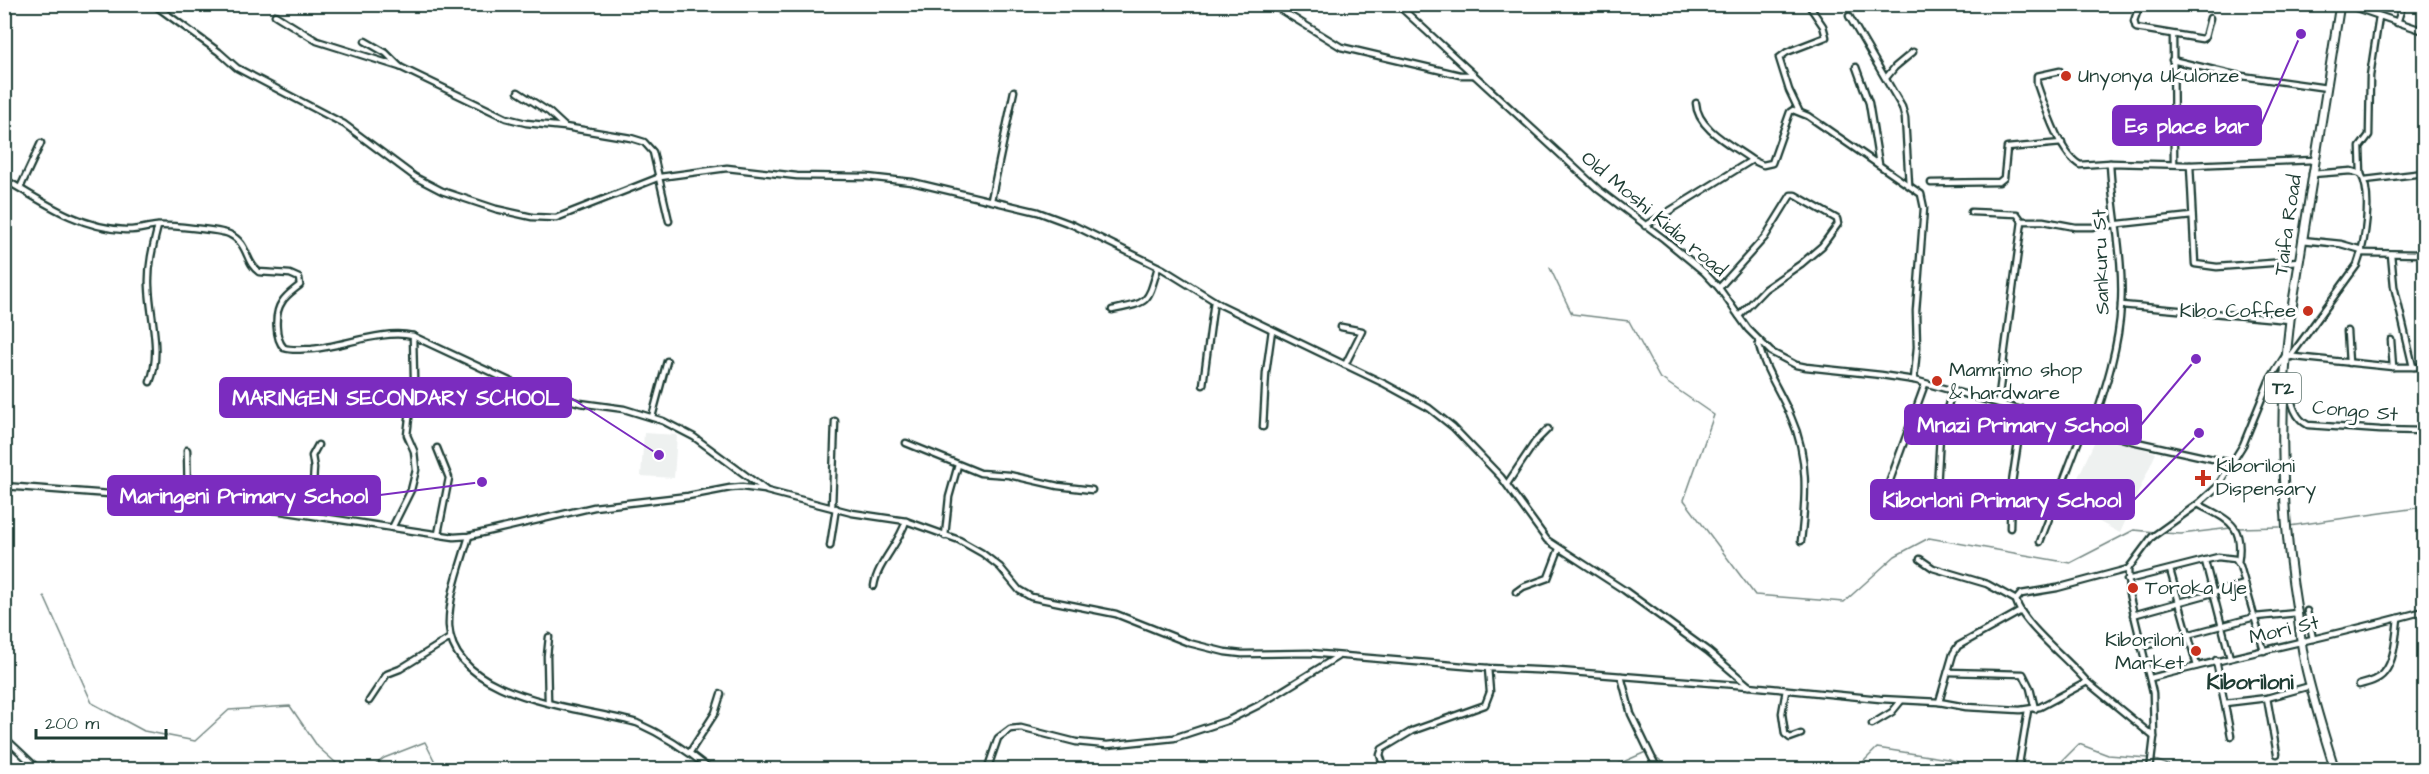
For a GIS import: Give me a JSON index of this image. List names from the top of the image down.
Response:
{
  "streets": {
    "highway": ["Taifa Road", "T2"],
    "street": [
      "Old Moshi Kidia road",
      "Sankuru St",
      "Congo St",
      "Mori St"
    ]
  },
  "crossings": [
    ["Old Moshi Kidia road", "Sankuru St"],
    ["Taifa Road", "Congo St"],
    ["Taifa Road", "Mori St"]
  ],
  "districts": ["Kiboriloni"],
  "places": {
    "other": [
      "Es place bar",
      "Unyonya Ukulonze",
      "Kibo Coffee",
      "Mnazi Primary School",
      "Mamrimo shop & hardware",
      "Kiborloni Primary School",
      "MARINGENI SECONDARY SCHOOL",
      "Maringeni Primary School",
      "Toroka Uje",
      "Kiboriloni Market"
    ],
    "health": ["Kiboriloni Dispensary"]
  },
  "scale_bar": "200 m"
}
